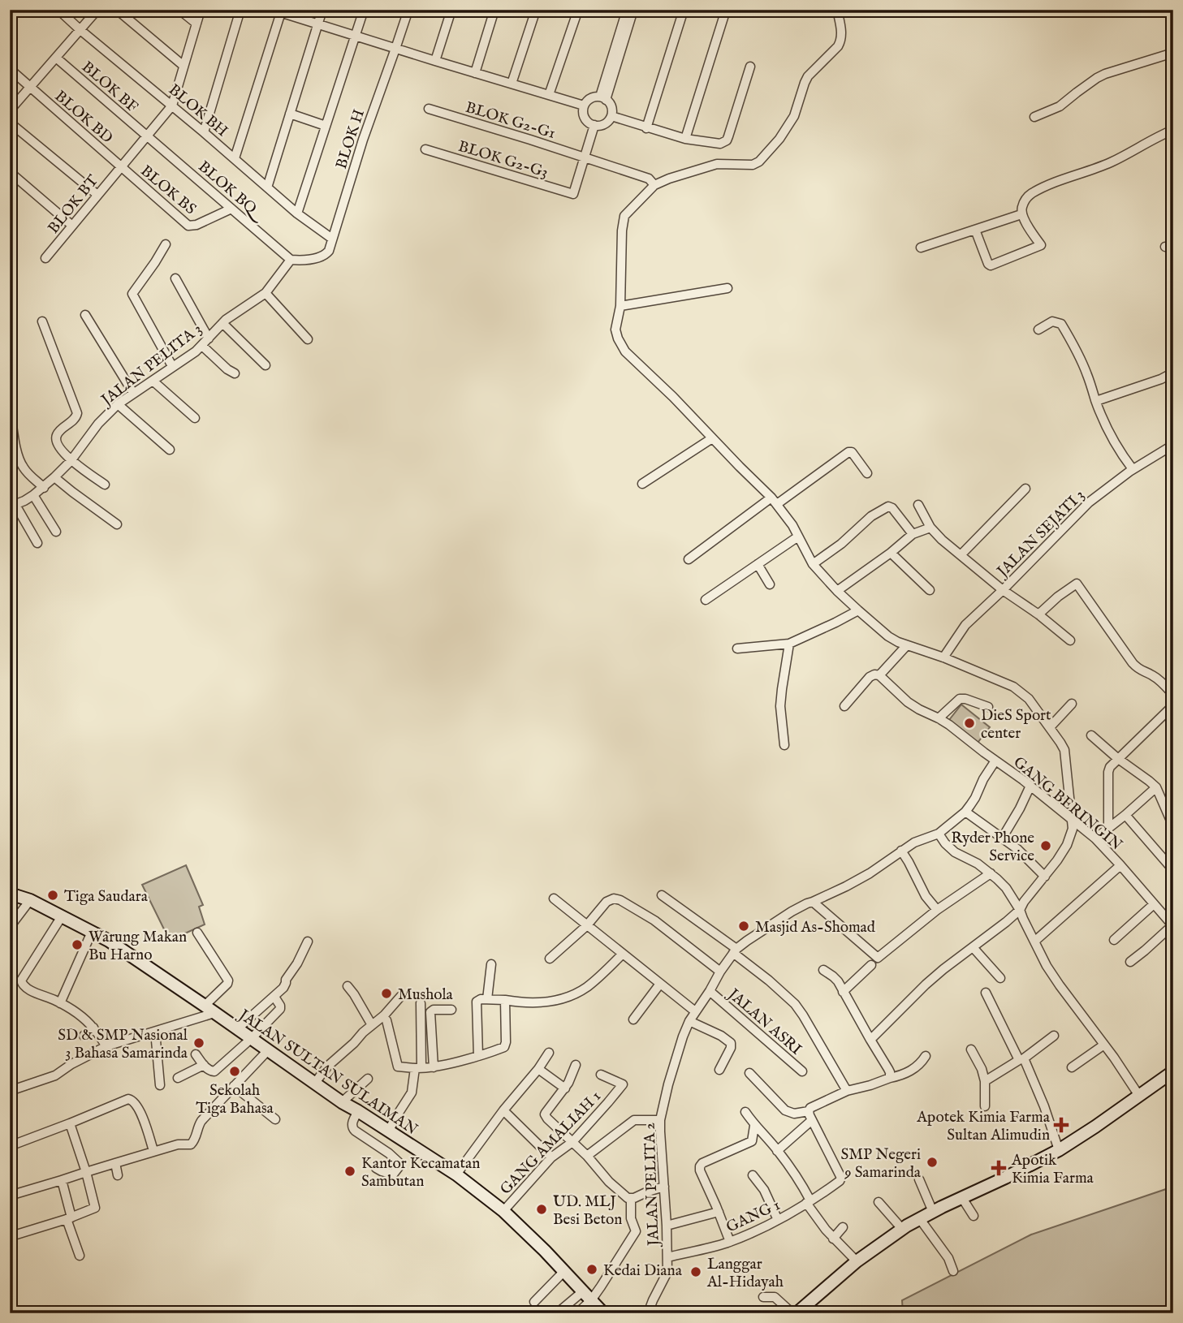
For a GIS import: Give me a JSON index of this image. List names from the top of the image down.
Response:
{
  "streets": {
    "main road": ["JALAN SULTAN SULAIMAN"],
    "street": [
      "BLOK BF",
      "BLOK BH",
      "BLOK BD",
      "BLOK G2-G1",
      "BLOK H",
      "BLOK G2-G3",
      "BLOK BQ",
      "BLOK BS",
      "BLOK BT",
      "JALAN PELITA 3",
      "JALAN SEJATI 3",
      "GANG BERINGIN",
      "JALAN ASRI",
      "GANG AMALIAH 1",
      "JALAN PELITA 2",
      "GANG 1"
    ]
  },
  "crossings": [
    ["BLOK BF", "BLOK BQ"],
    ["BLOK BF", "BLOK BT"],
    ["BLOK BH", "BLOK H"],
    ["BLOK BH", "BLOK BT"],
    ["BLOK BD", "BLOK BS"],
    ["BLOK BD", "BLOK BT"],
    ["BLOK G2-G1", "BLOK G2-G3"],
    ["BLOK BQ", "BLOK BS"],
    ["BLOK BQ", "BLOK BT"],
    ["BLOK BS", "BLOK BT"],
    ["JALAN ASRI", "JALAN PELITA 2"],
    ["JALAN SULTAN SULAIMAN", "GANG AMALIAH 1"],
    ["JALAN PELITA 2", "GANG 1"]
  ],
  "places": {
    "other": [
      "DieS Sport center",
      "Ryder Phone Service",
      "Tiga Saudara",
      "Masjid As-Shomad",
      "Warung Makan Bu Harno",
      "Mushola",
      "SD & SMP Nasional 3 Bahasa Samarinda",
      "Sekolah Tiga Bahasa",
      "SMP Negeri 9 Samarinda",
      "Kantor Kecamatan Sambutan",
      "UD. MLJ Besi Beton",
      "Kedai Diana",
      "Langgar Al-Hidayah"
    ],
    "health": ["Apotek Kimia Farma Sultan Alimudin", "Apotik Kimia Farma"]
  }
}
